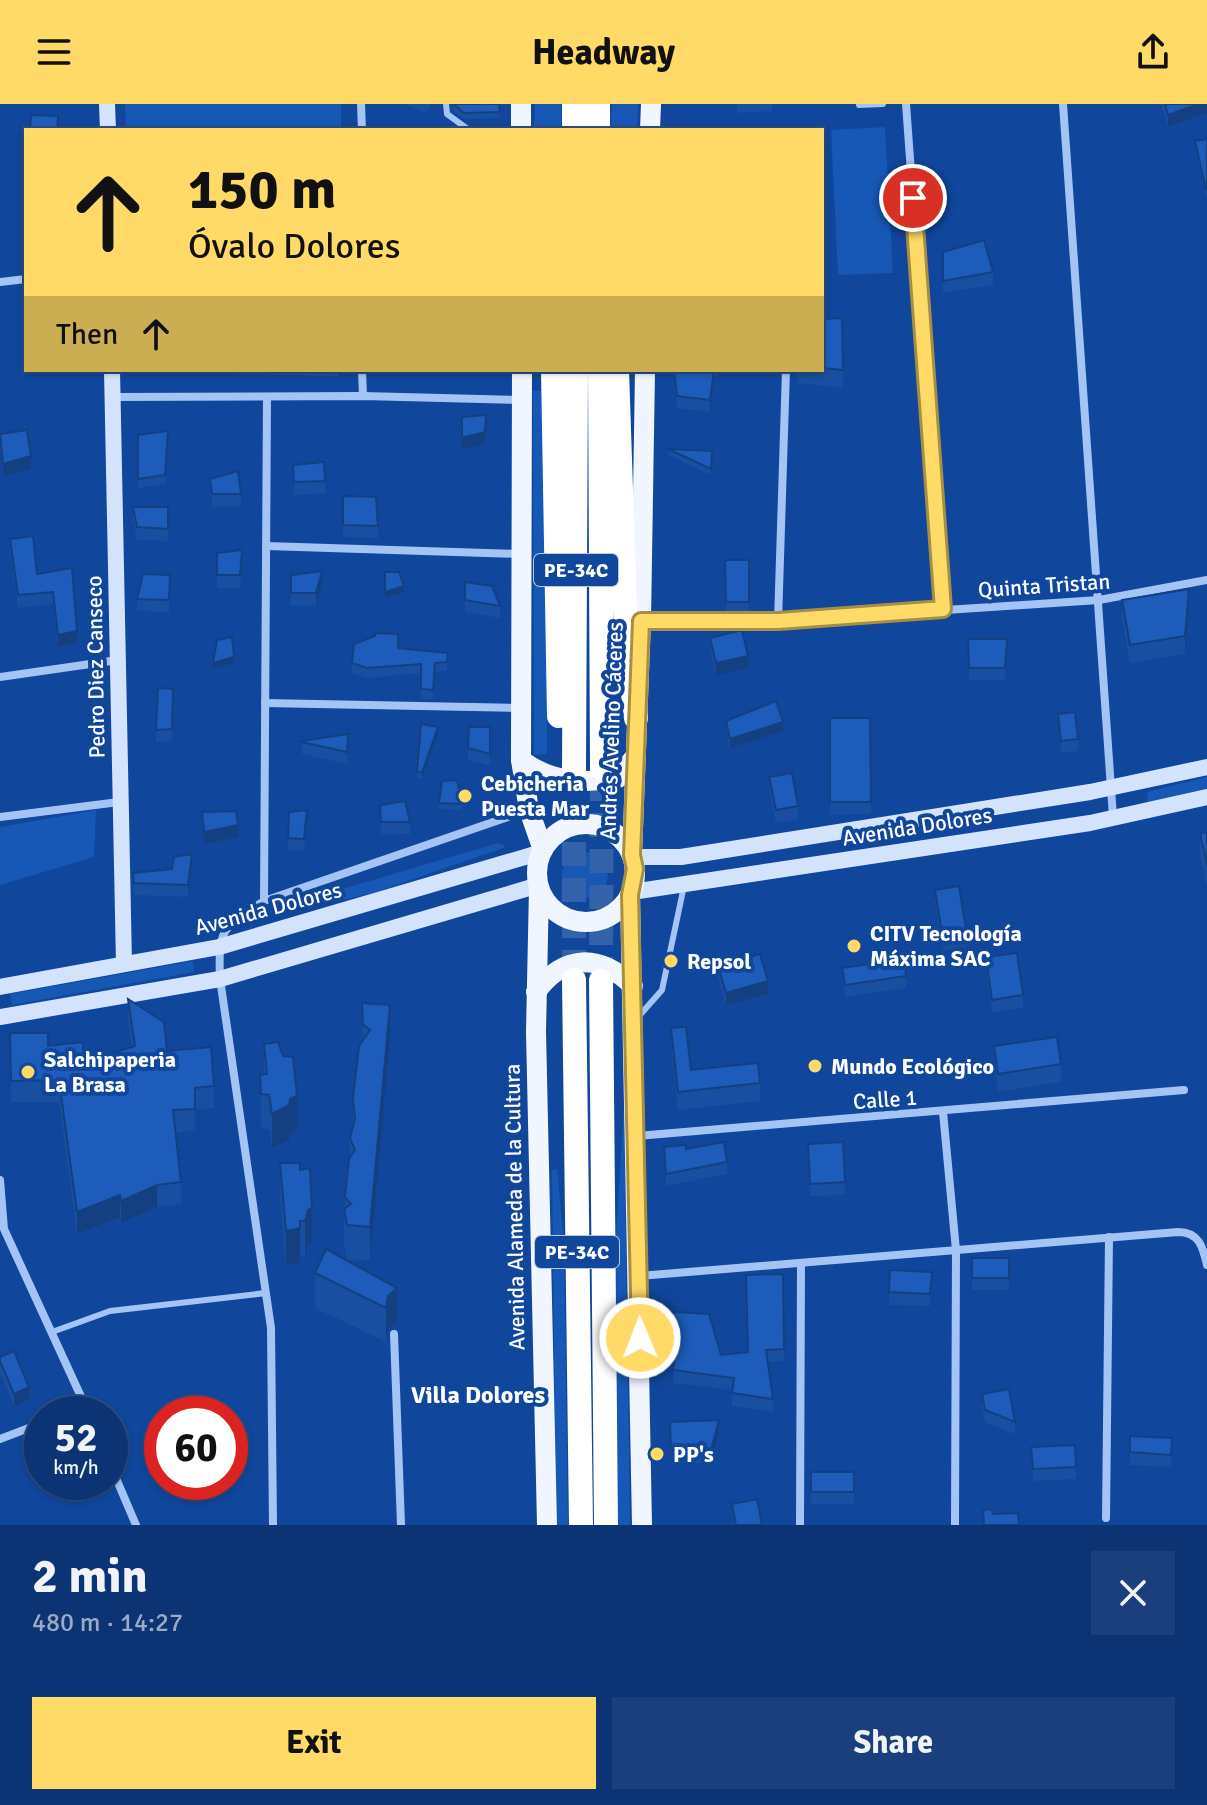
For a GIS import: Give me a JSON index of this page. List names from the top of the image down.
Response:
{
  "streets": {
    "highway": ["PE-34C", "Andrés Avelino Cáceres"],
    "main road": ["Pedro Diez Canseco", "Avenida Dolores", "Avenida Alameda de la Cultura"],
    "street": ["Quinta Tristan", "Calle 1"]
  },
  "crossings": [
    ["Quinta Tristan", "Andrés Avelino Cáceres"],
    ["Pedro Diez Canseco", "Avenida Dolores"],
    ["Andrés Avelino Cáceres", "Avenida Dolores"],
    ["Andrés Avelino Cáceres", "Avenida Alameda de la Cultura"],
    ["Avenida Dolores", "Avenida Alameda de la Cultura"]
  ],
  "districts": ["Villa Dolores"],
  "places": [
    "Cebicheria Puesta Mar",
    "CITV Tecnología Máxima SAC",
    "Repsol",
    "Mundo Ecológico",
    "Salchipaperia La Brasa",
    "PP's"
  ],
  "page": {
    "header": "Headway",
    "turn": ["150 m", "Óvalo Dolores"],
    "then": "Then",
    "speed": "52 km/h",
    "limit": "60",
    "heading": ["2 min", "480 m · 14:27"],
    "buttons": ["Exit", "Share"]
  }
}
